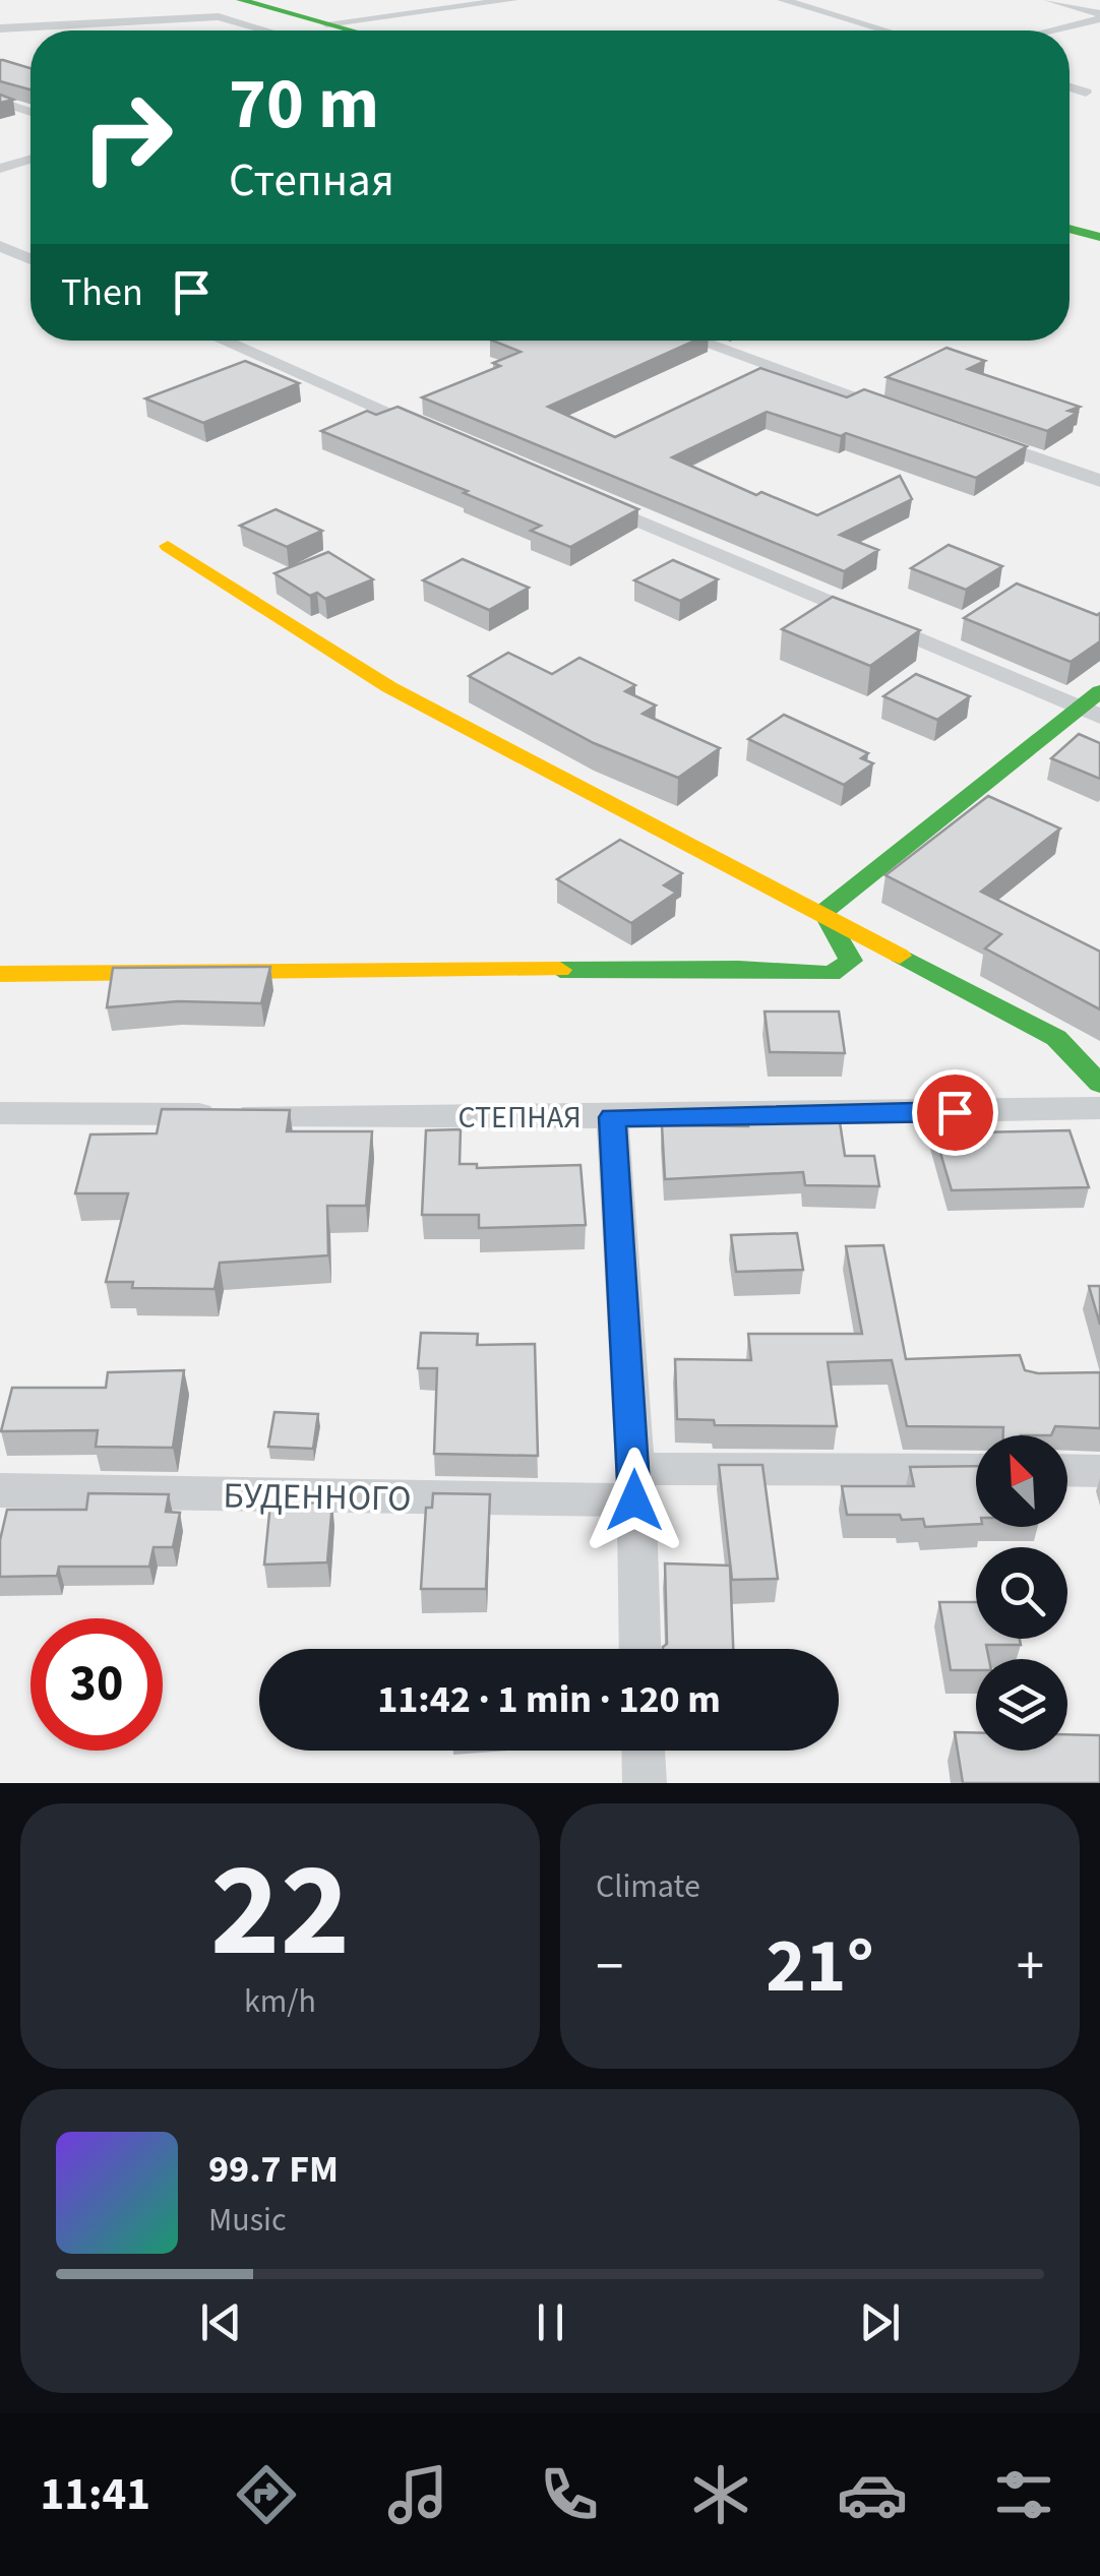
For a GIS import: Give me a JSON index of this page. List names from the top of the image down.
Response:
{
  "streets": {
    "street": ["СТЕПНАЯ", "БУДЕННОГО"]
  },
  "north": "top left",
  "page": {
    "turn": ["70 m", "Степная"],
    "then": "Then",
    "limit": "30",
    "trip": "11:42 · 1 min · 120 m",
    "tile": [
      ["22", "km/h"],
      "Climate"
    ],
    "heat": ["−", "21°", "+"],
    "song": ["99.7 FM", "Music"],
    "tabs": "11:41"
  }
}
